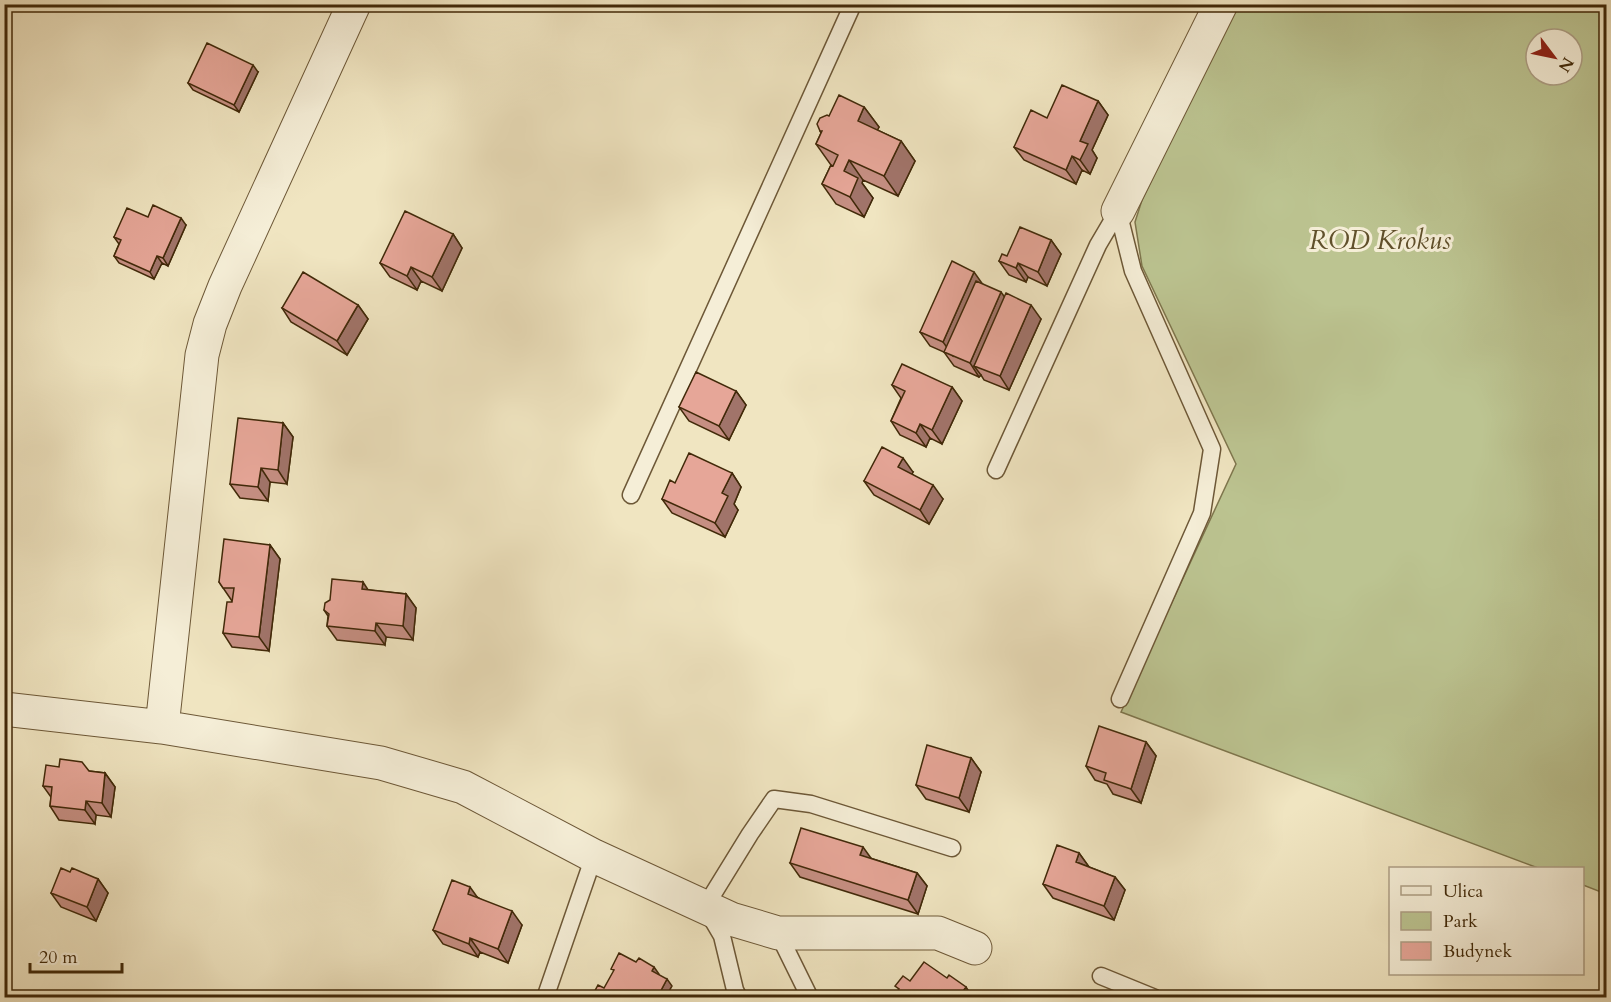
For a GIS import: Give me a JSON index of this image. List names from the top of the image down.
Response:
{
  "parks": ["ROD Krokus"],
  "legend": ["Ulica", "Park", "Budynek"],
  "scale_bar": "20 m",
  "north": "bottom right"
}
